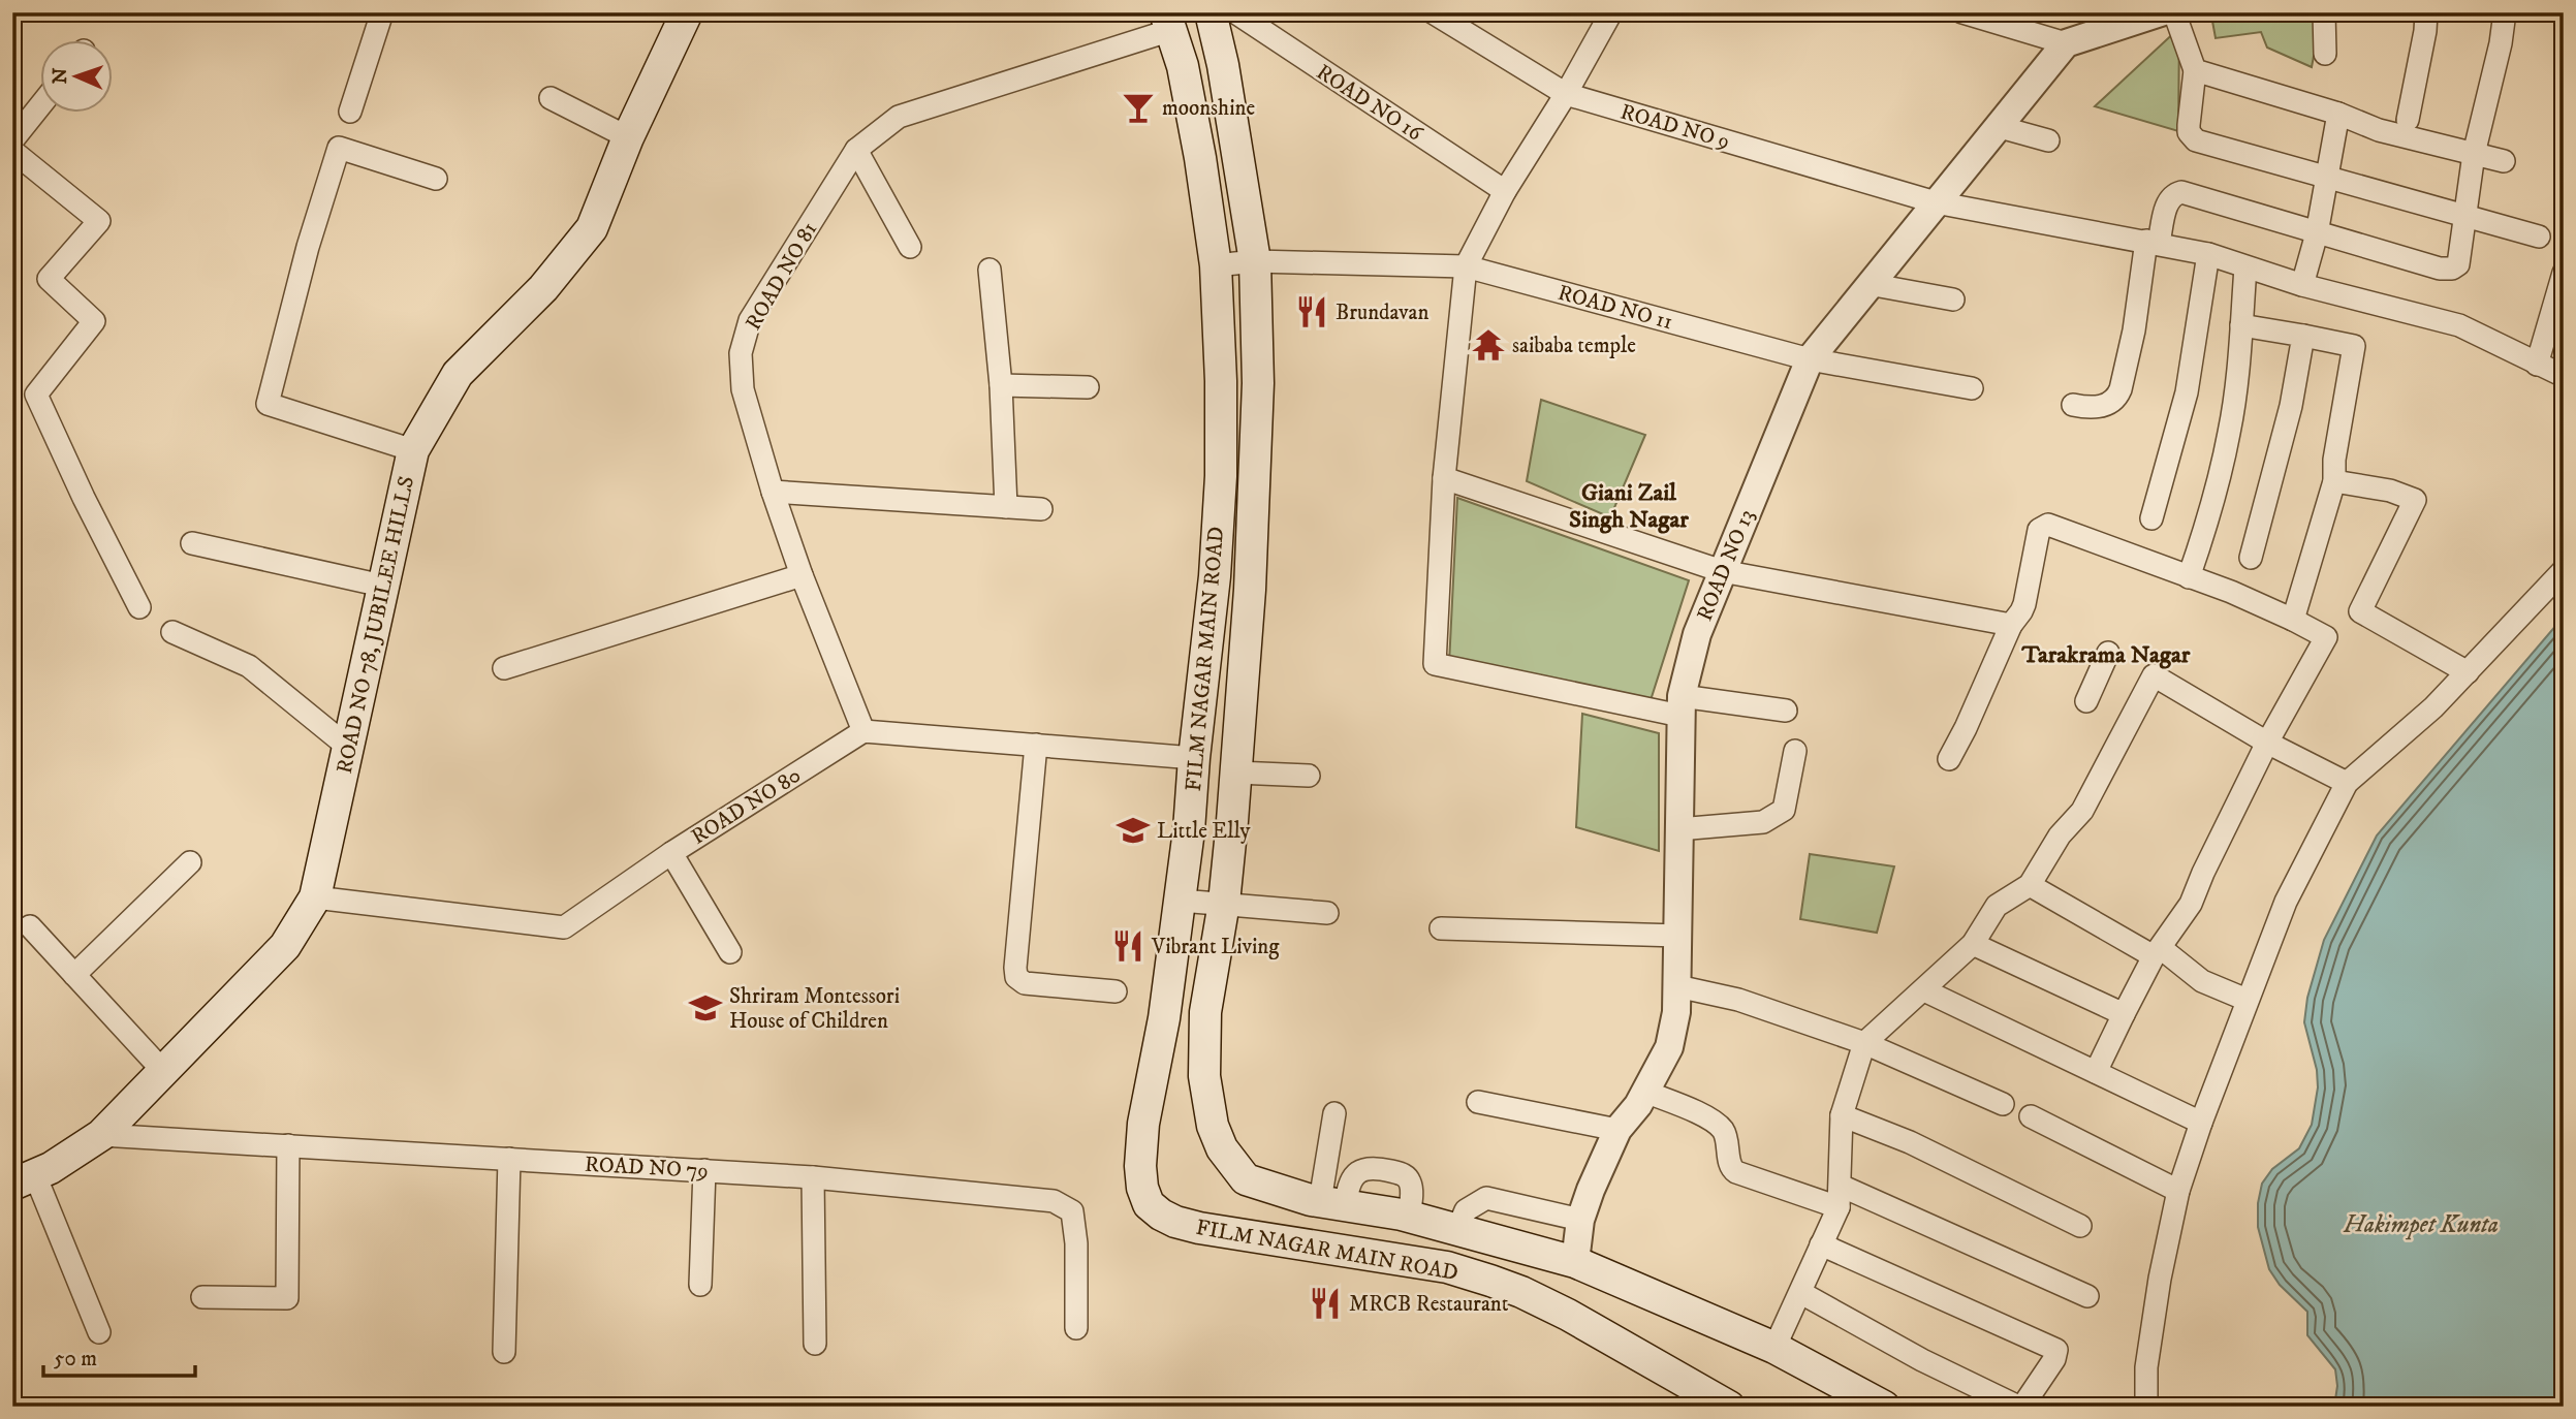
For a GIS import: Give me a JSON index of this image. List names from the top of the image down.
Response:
{
  "streets": {
    "main road": ["ROAD NO 78, JUBILEE HILLS", "FILM NAGAR MAIN ROAD"],
    "street": [
      "ROAD NO 16",
      "ROAD NO 9",
      "ROAD NO 81",
      "ROAD NO 11",
      "ROAD NO 13",
      "ROAD NO 80",
      "ROAD NO 79"
    ]
  },
  "crossings": [
    ["ROAD NO 9", "ROAD NO 13"],
    ["ROAD NO 81", "FILM NAGAR MAIN ROAD"],
    ["ROAD NO 81", "ROAD NO 80"],
    ["ROAD NO 11", "ROAD NO 13"],
    ["ROAD NO 11", "FILM NAGAR MAIN ROAD"],
    ["ROAD NO 13", "FILM NAGAR MAIN ROAD"],
    ["ROAD NO 78, JUBILEE HILLS", "ROAD NO 80"],
    ["ROAD NO 78, JUBILEE HILLS", "ROAD NO 79"]
  ],
  "districts": ["Giani Zail Singh Nagar", "Tarakrama Nagar"],
  "water": ["Hakimpet Kunta"],
  "places": {
    "bar": ["moonshine"],
    "restaurant": ["Brundavan", "Vibrant Living", "MRCB Restaurant"],
    "temple": ["saibaba temple"],
    "school or university": ["Little Elly", "Shriram Montessori House of Children"]
  },
  "scale_bar": "50 m",
  "north": "left"
}
